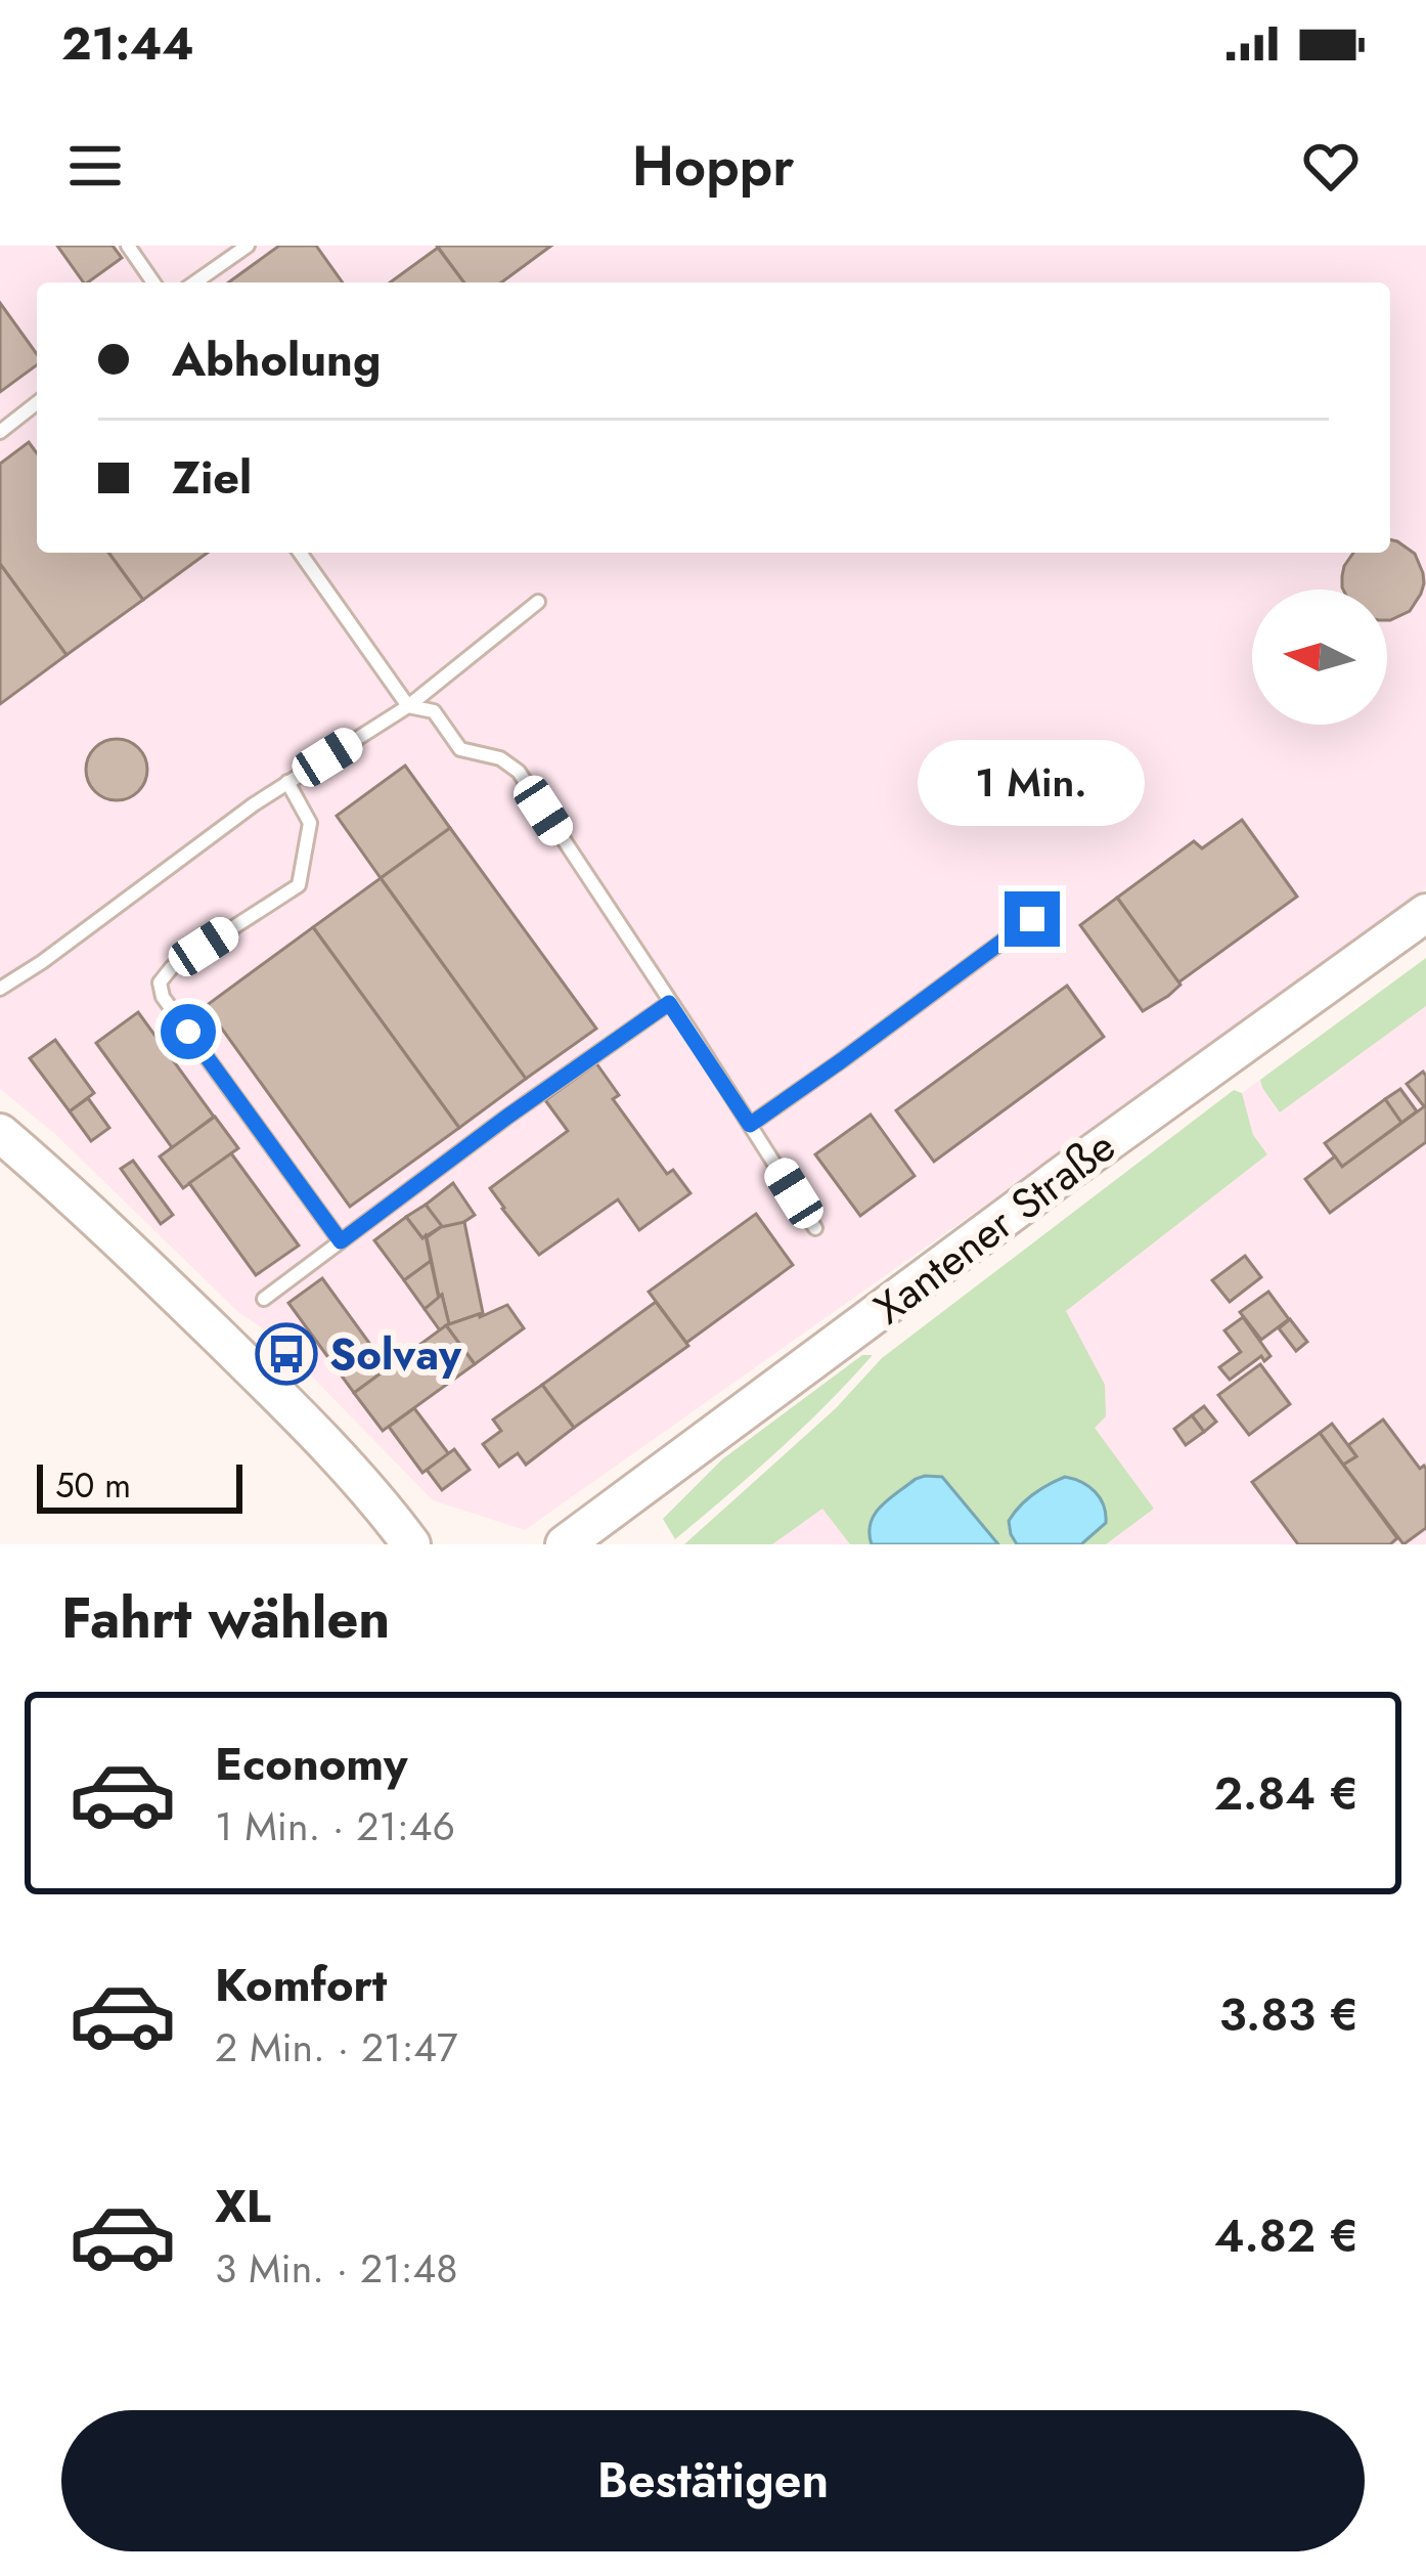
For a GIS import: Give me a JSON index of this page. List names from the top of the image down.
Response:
{
  "streets": {
    "main road": ["Xantener Straße"]
  },
  "places": {
    "bus stop": ["Solvay"]
  },
  "scale_bar": "50 m",
  "north": "left",
  "page": {
    "status": "21:44",
    "header": "Hoppr",
    "banner": ["Abholung", "Ziel"],
    "bubble": "1 Min.",
    "scale": "50 m",
    "heading": "Fahrt wählen",
    "list": [
      {
        "name": "Economy",
        "note": "1 Min. · 21:46",
        "value": "2.84 €"
      },
      {
        "name": "Komfort",
        "note": "2 Min. · 21:47",
        "value": "3.83 €"
      },
      {
        "name": "XL",
        "note": "3 Min. · 21:48",
        "value": "4.82 €"
      }
    ],
    "buttons": "Bestätigen"
  }
}
